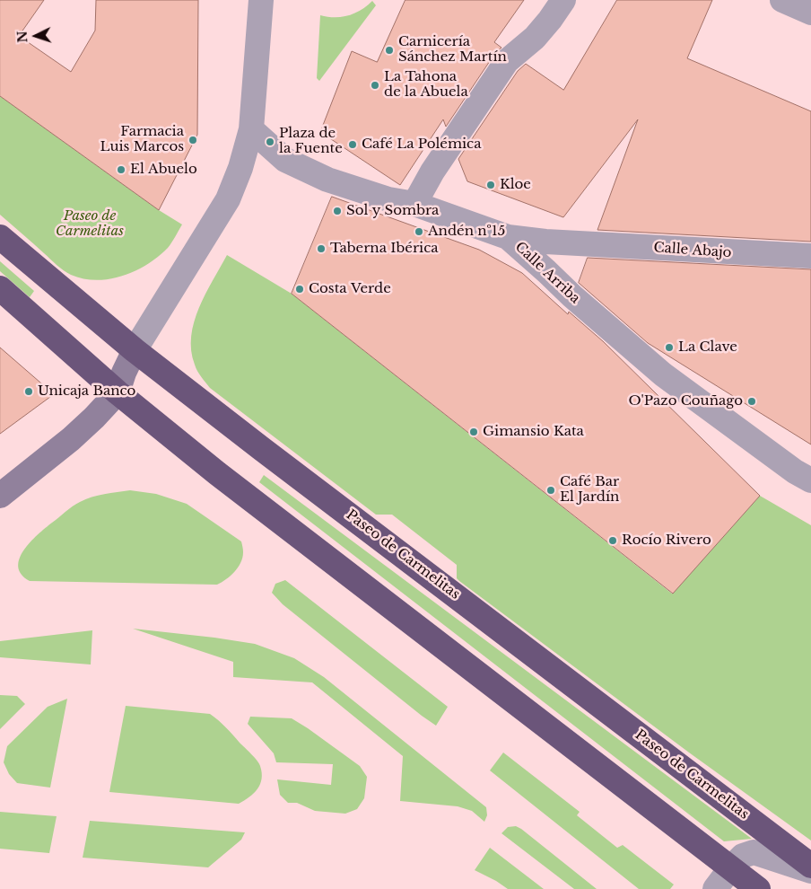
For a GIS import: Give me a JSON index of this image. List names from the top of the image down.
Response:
{
  "streets": {
    "highway": ["Paseo de Carmelitas"],
    "street": ["Calle Abajo", "Calle Arriba"]
  },
  "crossings": [
    ["Calle Abajo", "Calle Arriba"]
  ],
  "parks": ["Paseo de Carmelitas"],
  "places": [
    "Carnicería Sánchez Martín",
    "La Tahona de la Abuela",
    "Farmacia Luis Marcos",
    "Plaza de la Fuente",
    "Café La Polémica",
    "El Abuelo",
    "Kloe",
    "Sol y Sombra",
    "Andén nº15",
    "Taberna Ibérica",
    "Costa Verde",
    "La Clave",
    "Unicaja Banco",
    "O'Pazo Couñago",
    "Gimansio Kata",
    "Café Bar El Jardín",
    "Rocío Rivero"
  ],
  "north": "left"
}
